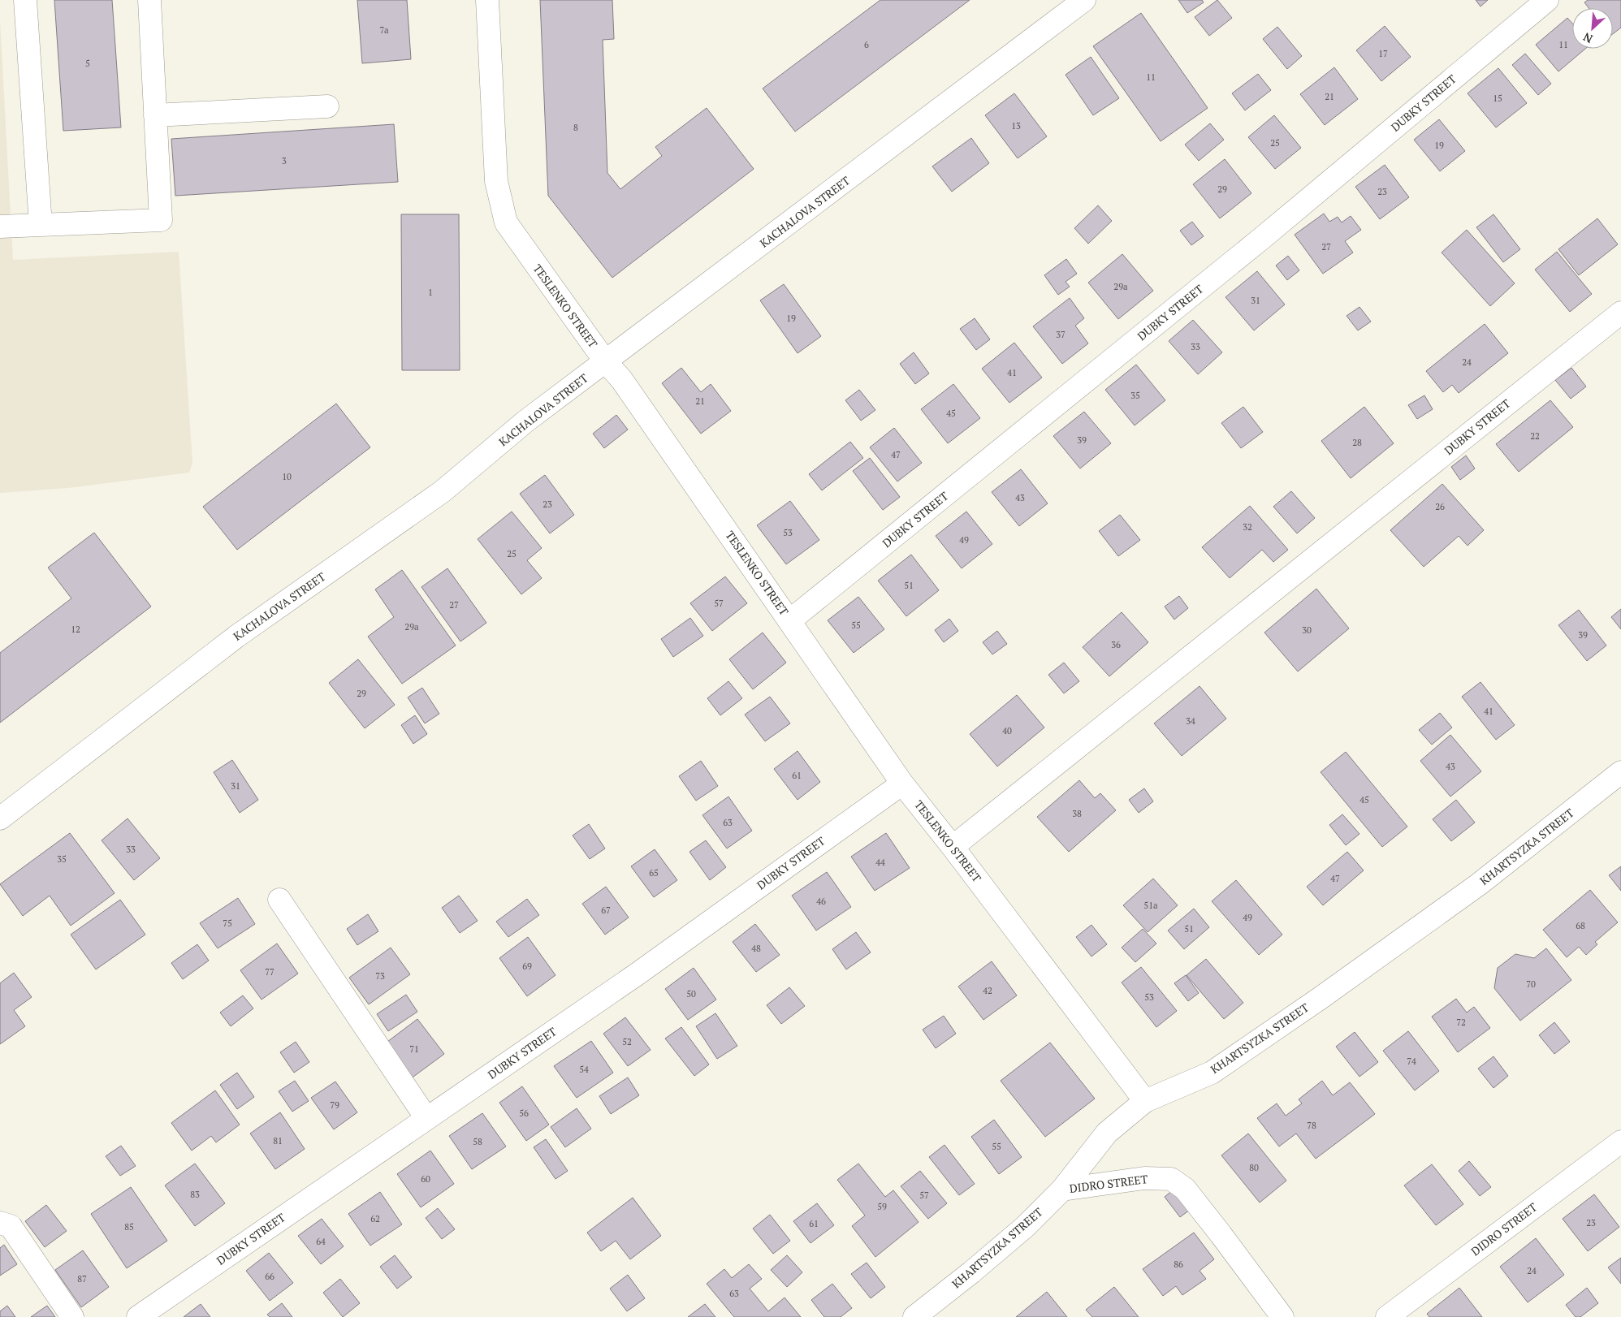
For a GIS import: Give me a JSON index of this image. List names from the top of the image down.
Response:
{
  "streets": {
    "street": [
      "DUBKY STREET",
      "KACHALOVA STREET",
      "TESLENKO STREET",
      "KHARTSYZKA STREET",
      "DIDRO STREET"
    ]
  },
  "crossings": [
    ["DUBKY STREET", "TESLENKO STREET"],
    ["KACHALOVA STREET", "TESLENKO STREET"],
    ["TESLENKO STREET", "KHARTSYZKA STREET"],
    ["KHARTSYZKA STREET", "DIDRO STREET"]
  ],
  "house_numbers": [
    "7а",
    "6",
    "11",
    "17",
    "5",
    "11",
    "21",
    "15",
    "13",
    "8",
    "25",
    "19",
    "3",
    "29",
    "23",
    "27",
    "29а",
    "1",
    "31",
    "19",
    "37",
    "33",
    "24",
    "41",
    "35",
    "21",
    "45",
    "22",
    "39",
    "28",
    "47",
    "10",
    "43",
    "23",
    "26",
    "32",
    "53",
    "49",
    "25",
    "51",
    "57",
    "27",
    "55",
    "29а",
    "12",
    "30",
    "39",
    "36",
    "29",
    "41",
    "34",
    "40",
    "43",
    "61",
    "31",
    "45",
    "38",
    "63",
    "33",
    "35",
    "44",
    "65",
    "47",
    "46",
    "51а",
    "67",
    "49",
    "75",
    "68",
    "51",
    "48",
    "69",
    "77",
    "73",
    "70",
    "42",
    "50",
    "53",
    "72",
    "52",
    "71",
    "74",
    "54",
    "79",
    "56",
    "78",
    "81",
    "58",
    "55",
    "80",
    "60",
    "83",
    "57",
    "59",
    "62",
    "23",
    "61",
    "85",
    "64",
    "86",
    "24",
    "66",
    "87",
    "63"
  ],
  "north": "bottom left"
}
